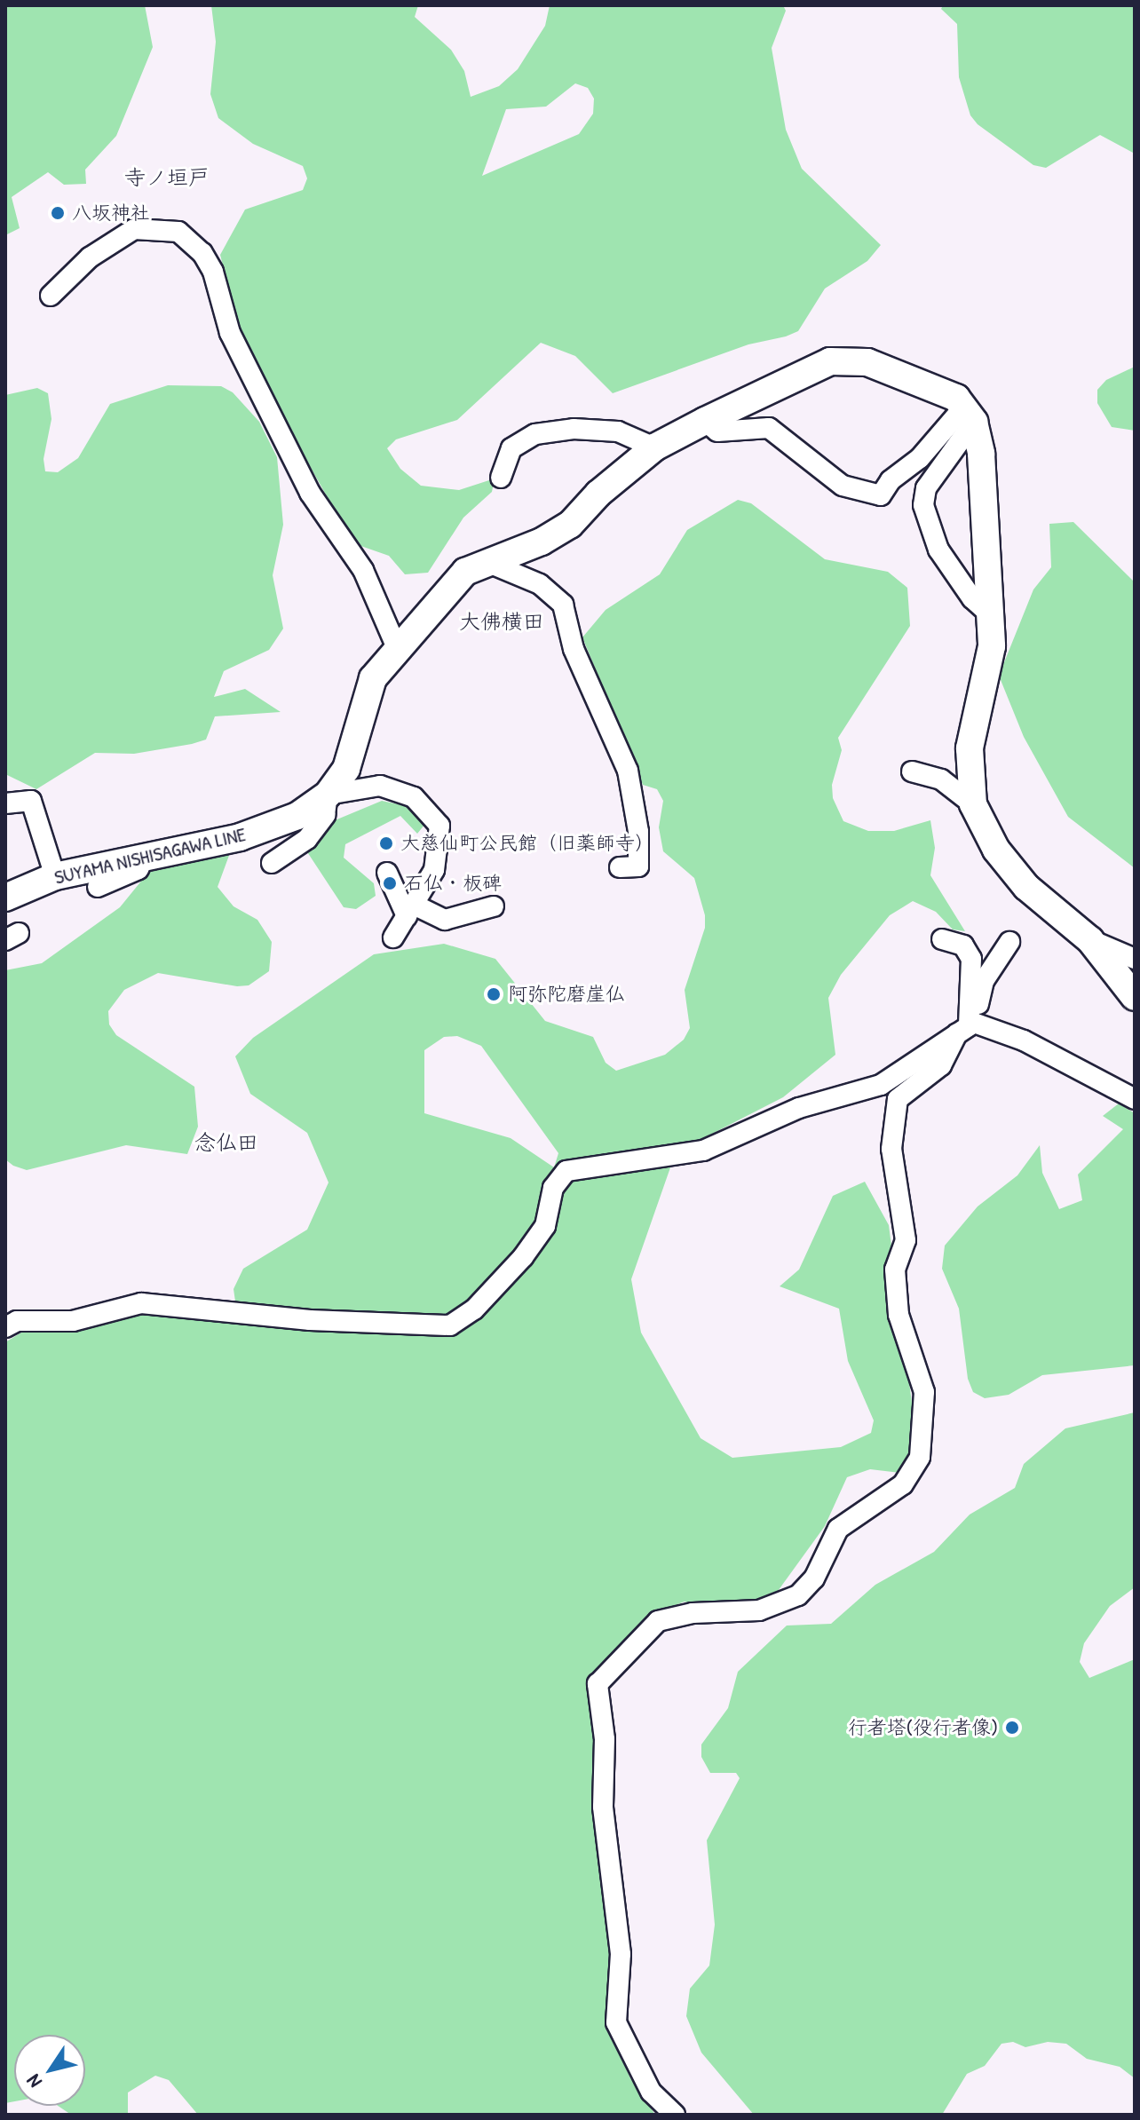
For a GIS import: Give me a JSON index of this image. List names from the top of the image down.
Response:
{
  "streets": {
    "main road": ["SUYAMA NISHISAGAWA LINE"]
  },
  "districts": ["寺ノ垣戸", "大佛横田", "念仏田"],
  "places": [
    "八坂神社",
    "大慈仙町公民館（旧薬師寺）",
    "石仏・板碑",
    "阿弥陀磨崖仏",
    "行者塔(役行者像)"
  ],
  "north": "bottom left"
}
